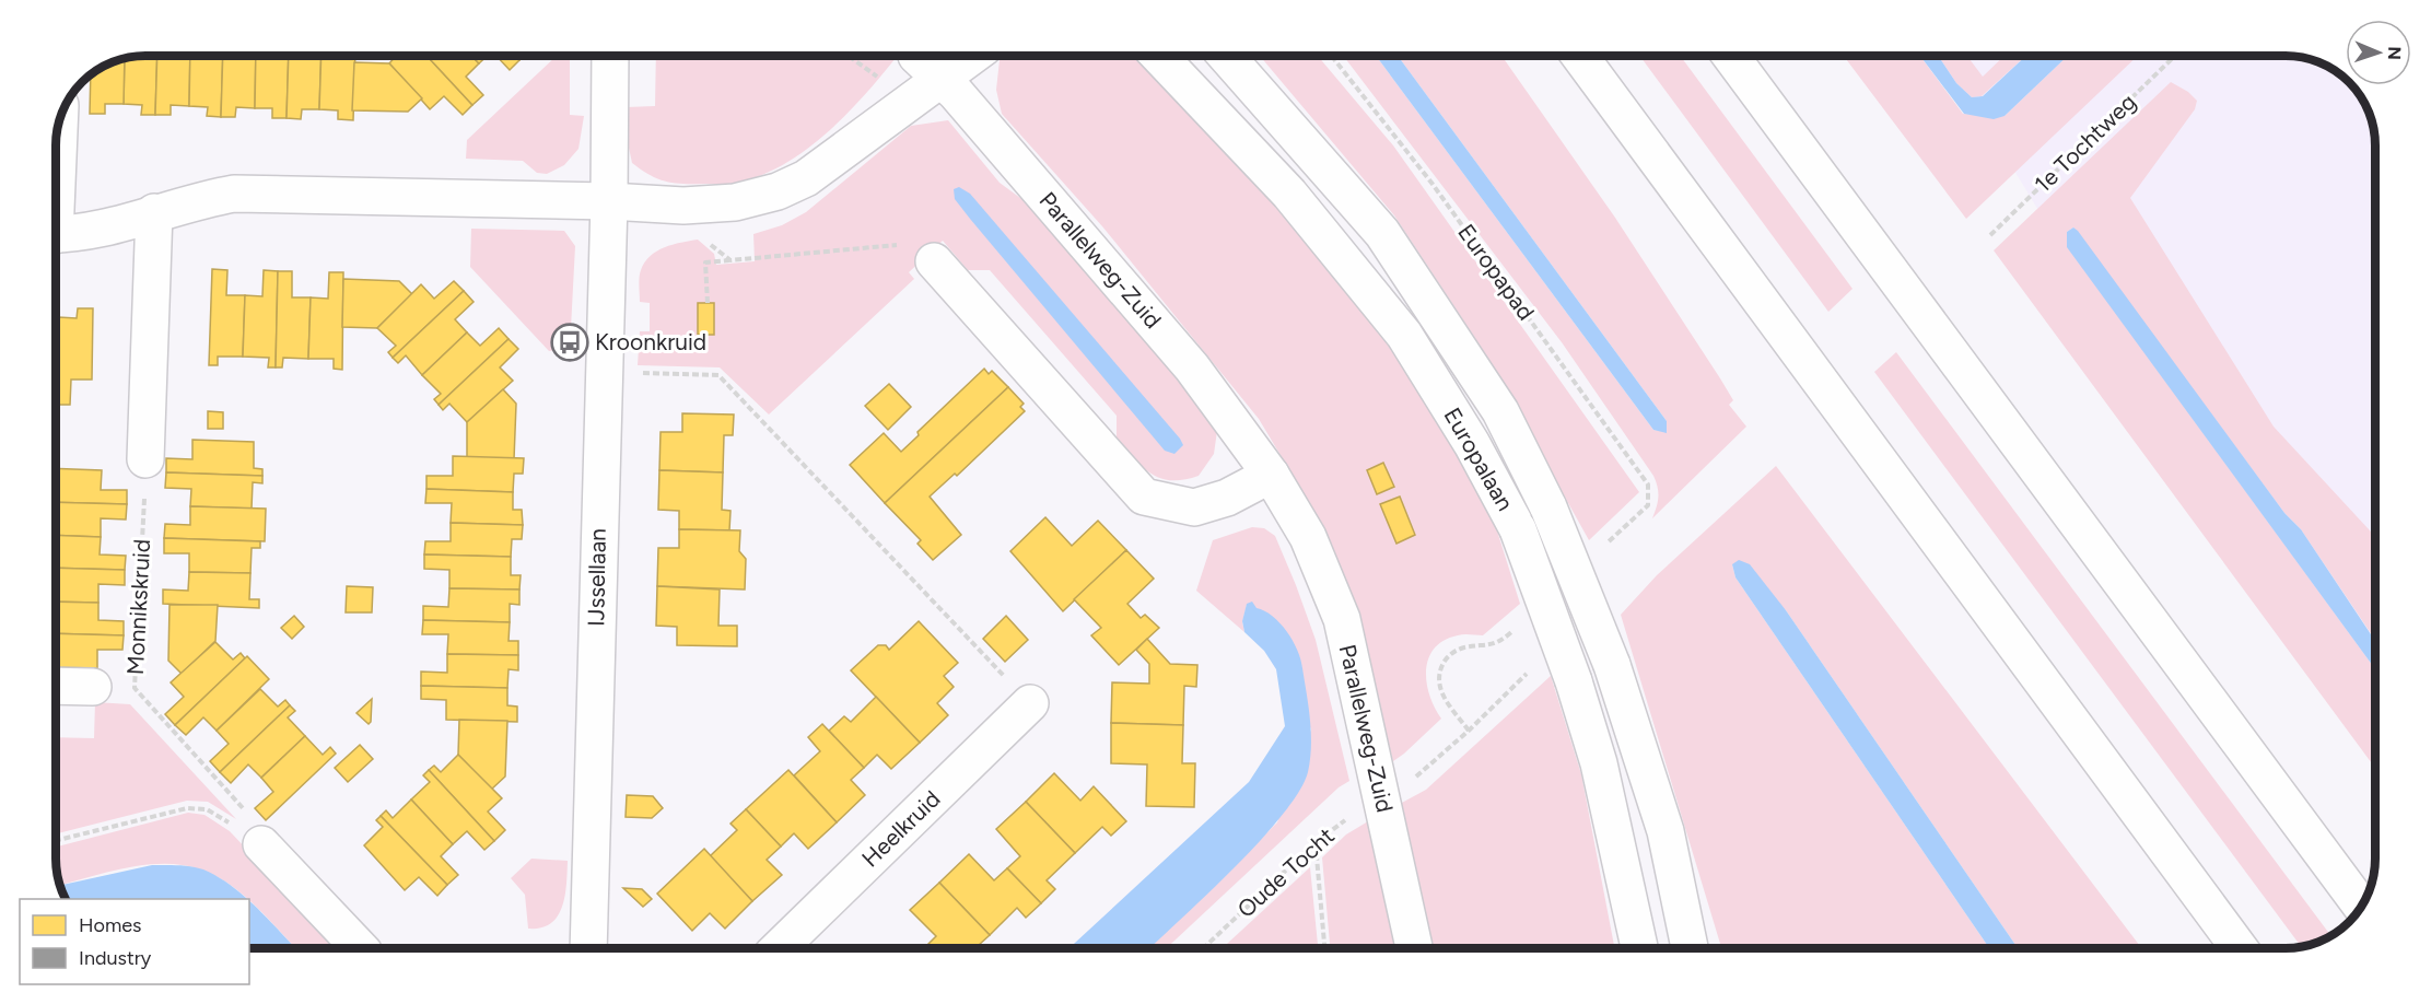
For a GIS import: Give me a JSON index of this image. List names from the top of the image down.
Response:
{
  "streets": {
    "main road": [
      "Parallelweg-Zuid",
      "Europalaan",
      "IJssellaan",
      "Heelkruid"
    ],
    "path": [
      "1e Tochtweg",
      "Europapad",
      "Monnikskruid",
      "Oude Tocht"
    ]
  },
  "crossings": [
    ["Parallelweg-Zuid", "Oude Tocht"]
  ],
  "places": {
    "bus stop": ["Kroonkruid"]
  },
  "legend": ["Homes", "Industry"],
  "north": "right"
}
